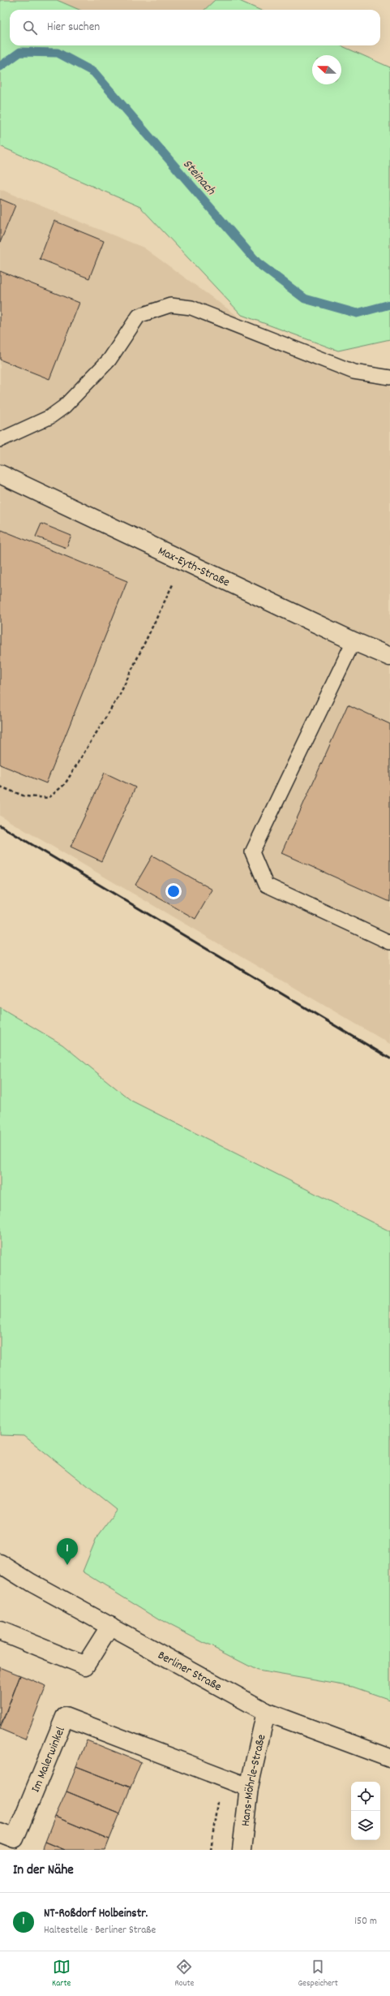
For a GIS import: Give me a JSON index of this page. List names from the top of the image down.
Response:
{
  "streets": {
    "street": [
      "Max-Eyth-Straße",
      "Berliner Straße",
      "Im Malerwinkel",
      "Hans-Möhrle-Straße"
    ]
  },
  "crossings": [
    ["Berliner Straße", "Hans-Möhrle-Straße"]
  ],
  "water": ["Steinach"],
  "north": "left",
  "page": {
    "search": "Hier suchen",
    "pins": "1",
    "heading": "In der Nähe",
    "list": [
      {
        "mark": "1",
        "name": "NT-Roßdorf Holbeinstr.",
        "note": "Haltestelle · Berliner Straße",
        "value": "150 m"
      }
    ],
    "nav": ["Karte", "Route", "Gespeichert"]
  }
}
